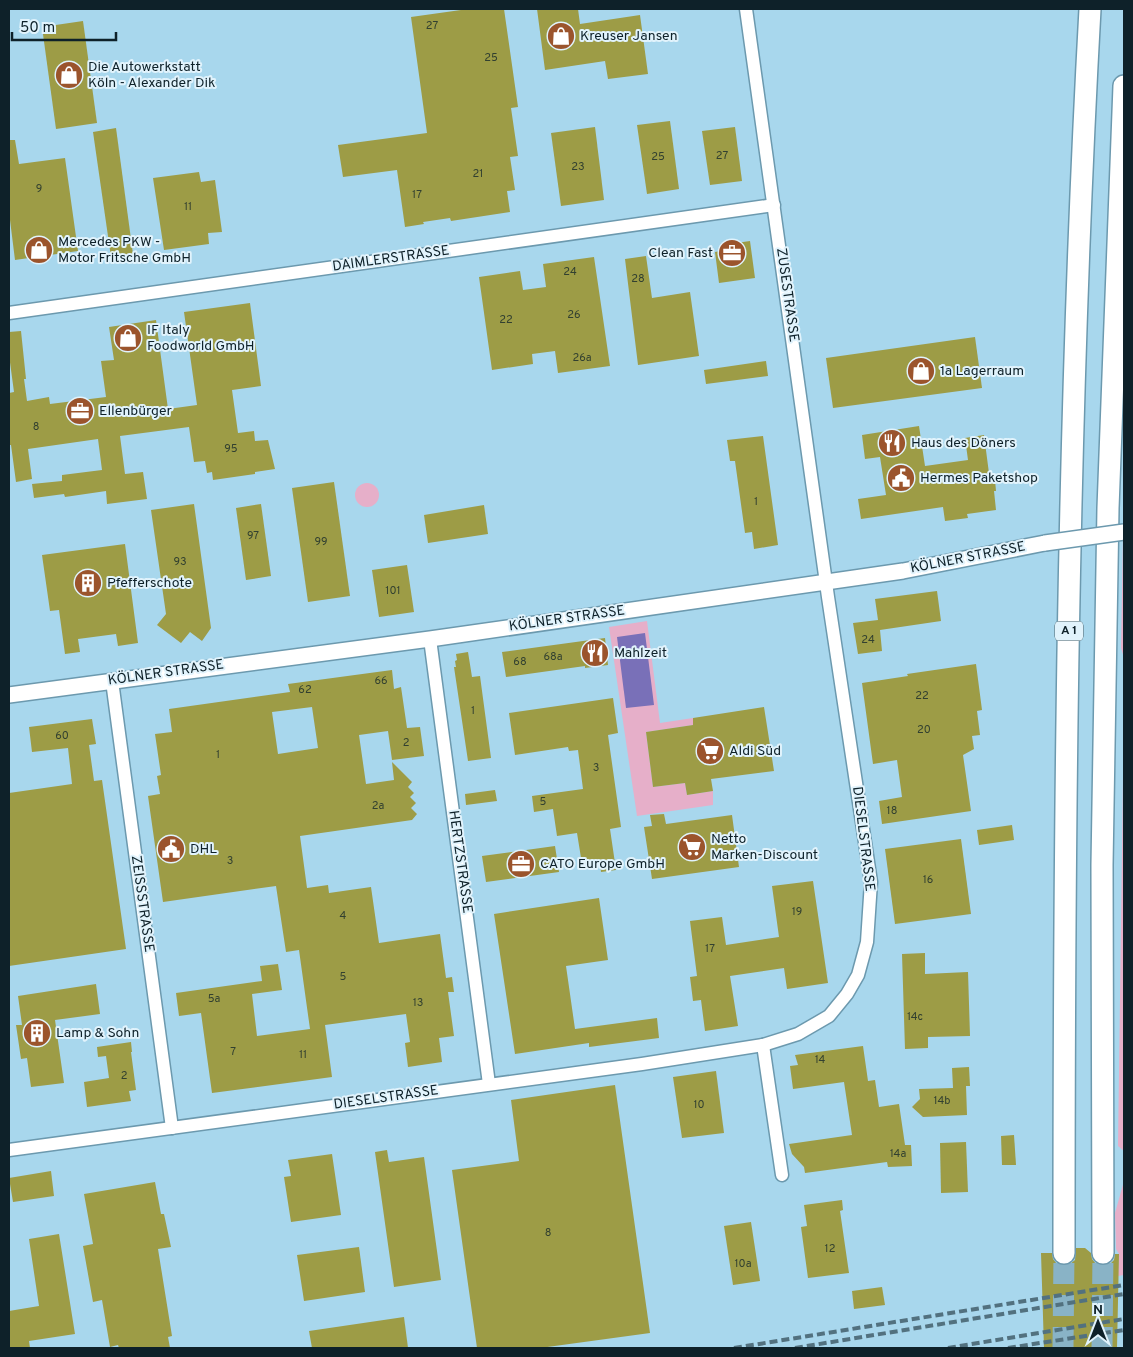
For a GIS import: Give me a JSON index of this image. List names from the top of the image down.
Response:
{
  "streets": {
    "highway": ["A 1"],
    "street": [
      "DAIMLERSTRASSE",
      "ZUSESTRASSE",
      "KÖLNER STRASSE",
      "DIESELSTRASSE",
      "HERTZSTRASSE",
      "ZEISSSTRASSE"
    ]
  },
  "crossings": [
    ["DAIMLERSTRASSE", "ZUSESTRASSE"],
    ["ZUSESTRASSE", "KÖLNER STRASSE"],
    ["ZUSESTRASSE", "DIESELSTRASSE"],
    ["KÖLNER STRASSE", "DIESELSTRASSE"],
    ["KÖLNER STRASSE", "HERTZSTRASSE"],
    ["KÖLNER STRASSE", "ZEISSSTRASSE"],
    ["DIESELSTRASSE", "HERTZSTRASSE"],
    ["DIESELSTRASSE", "ZEISSSTRASSE"]
  ],
  "places": {
    "shop": [
      "Kreuser Jansen",
      "Die Autowerkstatt Köln - Alexander Dik",
      "Mercedes PKW - Motor Fritsche GmbH",
      "IF Italy Foodworld GmbH",
      "1a Lagerraum"
    ],
    "office": ["Clean Fast", "Ellenbürger", "CATO Europe GmbH"],
    "restaurant": ["Haus des Döners", "Mahlzeit"],
    "public building": ["Hermes Paketshop", "DHL"],
    "building": ["Pfefferschote", "Lamp & Sohn"],
    "supermarket": ["Aldi Süd", "Netto Marken-Discount"]
  },
  "house_numbers": [
    "27",
    "25",
    "27",
    "25",
    "23",
    "21",
    "9",
    "17",
    "11",
    "24",
    "28",
    "26",
    "22",
    "26a",
    "8",
    "95",
    "1",
    "97",
    "99",
    "93",
    "101",
    "24",
    "68a",
    "68",
    "66",
    "62",
    "22",
    "1",
    "20",
    "60",
    "2",
    "1",
    "3",
    "5",
    "2a",
    "18",
    "3",
    "16",
    "19",
    "4",
    "17",
    "5",
    "5a",
    "13",
    "14c",
    "7",
    "11",
    "14",
    "2",
    "14b",
    "10",
    "14a",
    "8",
    "12",
    "10a"
  ],
  "scale_bar": "50 m",
  "north": "top"
}
